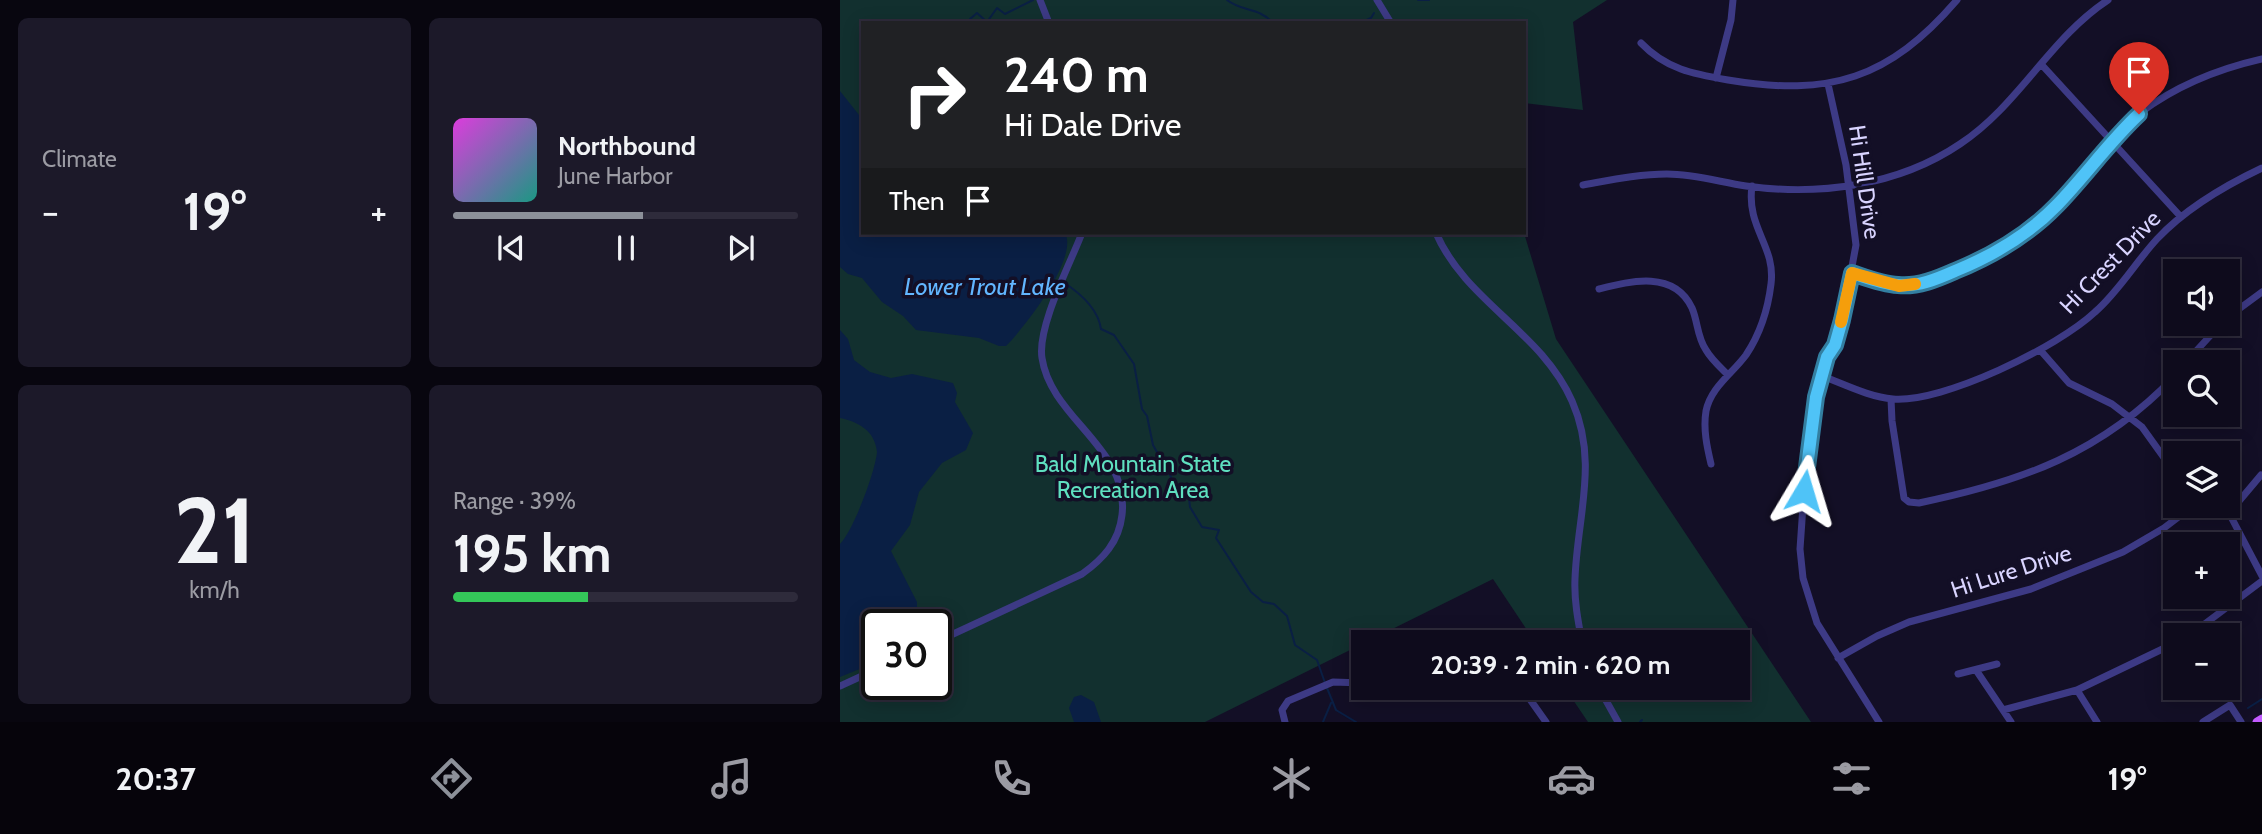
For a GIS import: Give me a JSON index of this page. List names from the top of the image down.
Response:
{
  "streets": {
    "street": ["Hi Hill Drive", "Hi Crest Drive", "Hi Lure Drive"]
  },
  "crossings": [
    ["Hi Hill Drive", "Hi Crest Drive"],
    ["Hi Hill Drive", "Hi Lure Drive"]
  ],
  "water": ["Lower Trout Lake"],
  "parks": ["Bald Mountain State Recreation Area"],
  "page": {
    "tile": [
      "Climate",
      ["21", "km/h"],
      ["Range · 39%", "195 km"]
    ],
    "turn": ["240 m", "Hi Dale Drive"],
    "song": ["Northbound", "June Harbor"],
    "then": "Then",
    "heat": ["−", "19°", "+"],
    "map_buttons": ["+", "−"],
    "limit": "30",
    "trip": "20:39 · 2 min · 620 m",
    "tabs": ["20:37", "19°"]
  }
}
